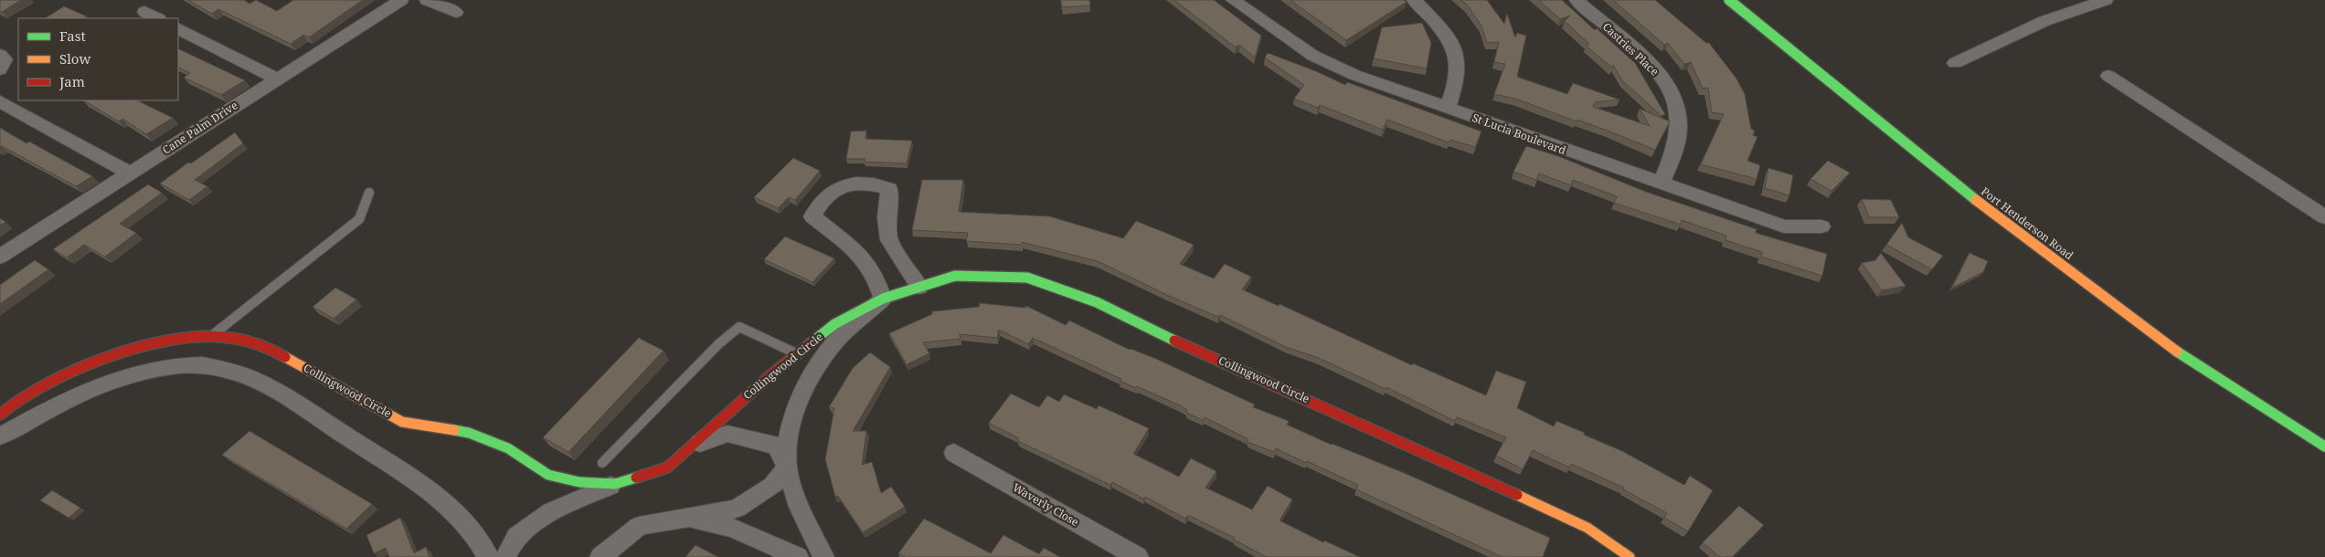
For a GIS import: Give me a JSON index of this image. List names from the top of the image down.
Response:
{
  "streets": {
    "street": [
      "Castries Place",
      "Cane Palm Drive",
      "St Lucia Boulevard",
      "Port Henderson Road",
      "Collingwood Circle",
      "Waverly Close"
    ]
  },
  "crossings": [
    ["Castries Place", "St Lucia Boulevard"]
  ],
  "legend": ["Fast", "Slow", "Jam"]
}
